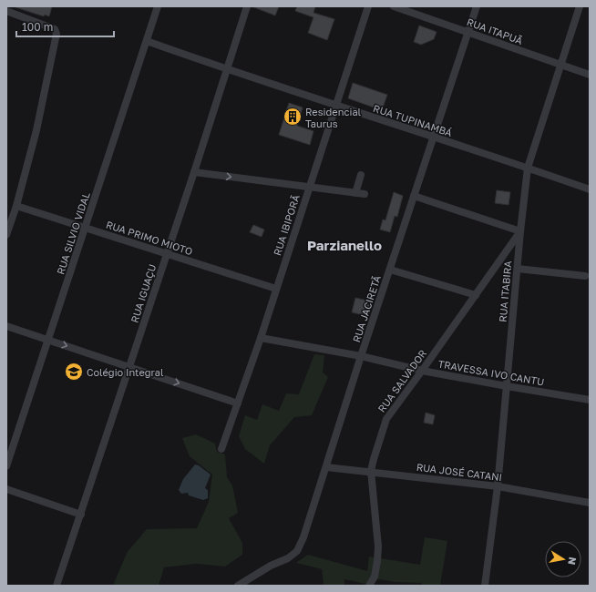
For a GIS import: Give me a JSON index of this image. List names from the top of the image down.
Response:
{
  "streets": {
    "street": [
      "RUA ITAPUÃ",
      "RUA TUPINAMBÁ",
      "RUA IBIPORÃ",
      "RUA SILVIO VIDAL",
      "RUA PRIMO MIOTO",
      "RUA ITABIRA",
      "RUA IGUAÇU",
      "RUA JACIRETÃ",
      "TRAVESSA IVO CANTU",
      "RUA SALVADOR",
      "RUA JOSÉ CATANI"
    ]
  },
  "crossings": [
    ["RUA ITAPUÃ", "RUA ITABIRA"],
    ["RUA ITAPUÃ", "RUA JACIRETÃ"],
    ["RUA TUPINAMBÁ", "RUA IBIPORÃ"],
    ["RUA TUPINAMBÁ", "RUA SILVIO VIDAL"],
    ["RUA TUPINAMBÁ", "RUA ITABIRA"],
    ["RUA TUPINAMBÁ", "RUA IGUAÇU"],
    ["RUA TUPINAMBÁ", "RUA JACIRETÃ"],
    ["RUA IBIPORÃ", "RUA PRIMO MIOTO"],
    ["RUA IBIPORÃ", "TRAVESSA IVO CANTU"],
    ["RUA SILVIO VIDAL", "RUA PRIMO MIOTO"],
    ["RUA PRIMO MIOTO", "RUA IGUAÇU"],
    ["RUA ITABIRA", "TRAVESSA IVO CANTU"],
    ["RUA ITABIRA", "RUA SALVADOR"],
    ["RUA ITABIRA", "RUA JOSÉ CATANI"],
    ["RUA JACIRETÃ", "TRAVESSA IVO CANTU"],
    ["RUA JACIRETÃ", "RUA JOSÉ CATANI"],
    ["TRAVESSA IVO CANTU", "RUA SALVADOR"],
    ["RUA SALVADOR", "RUA JOSÉ CATANI"]
  ],
  "districts": ["Parzianello"],
  "places": {
    "building": ["Residencial Taurus"],
    "school or university": ["Colégio Integral"]
  },
  "scale_bar": "100 m",
  "north": "right"
}
